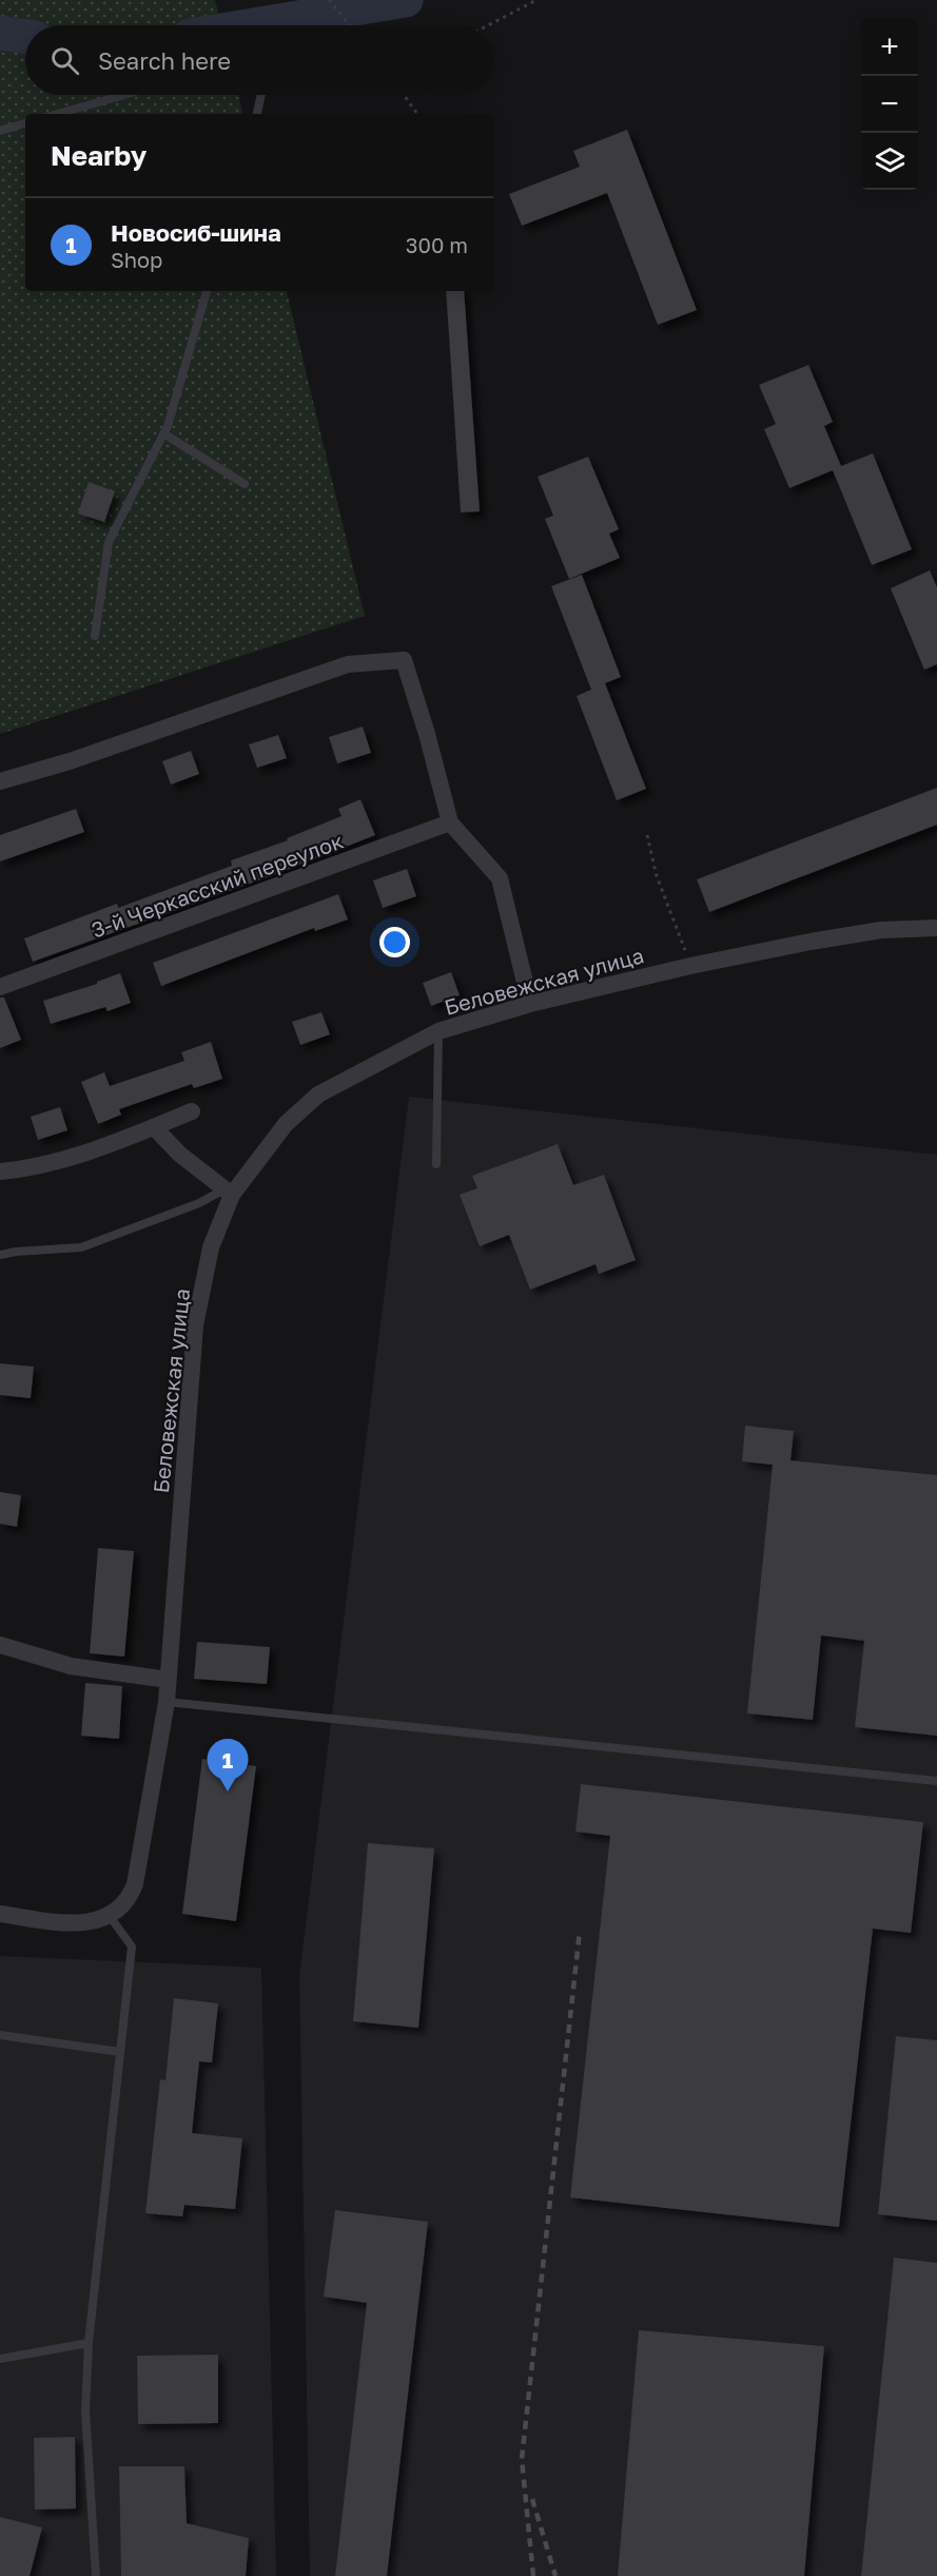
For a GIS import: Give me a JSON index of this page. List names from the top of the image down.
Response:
{
  "streets": {
    "street": ["3-й Черкасский переулок", "Беловежская улица"]
  },
  "page": {
    "map_buttons": ["+", "−"],
    "search": "Search here",
    "heading": "Nearby",
    "list": [
      {
        "mark": "1",
        "name": "Новосиб-шина",
        "note": "Shop",
        "value": "300 m"
      }
    ],
    "pins": "1"
  }
}
